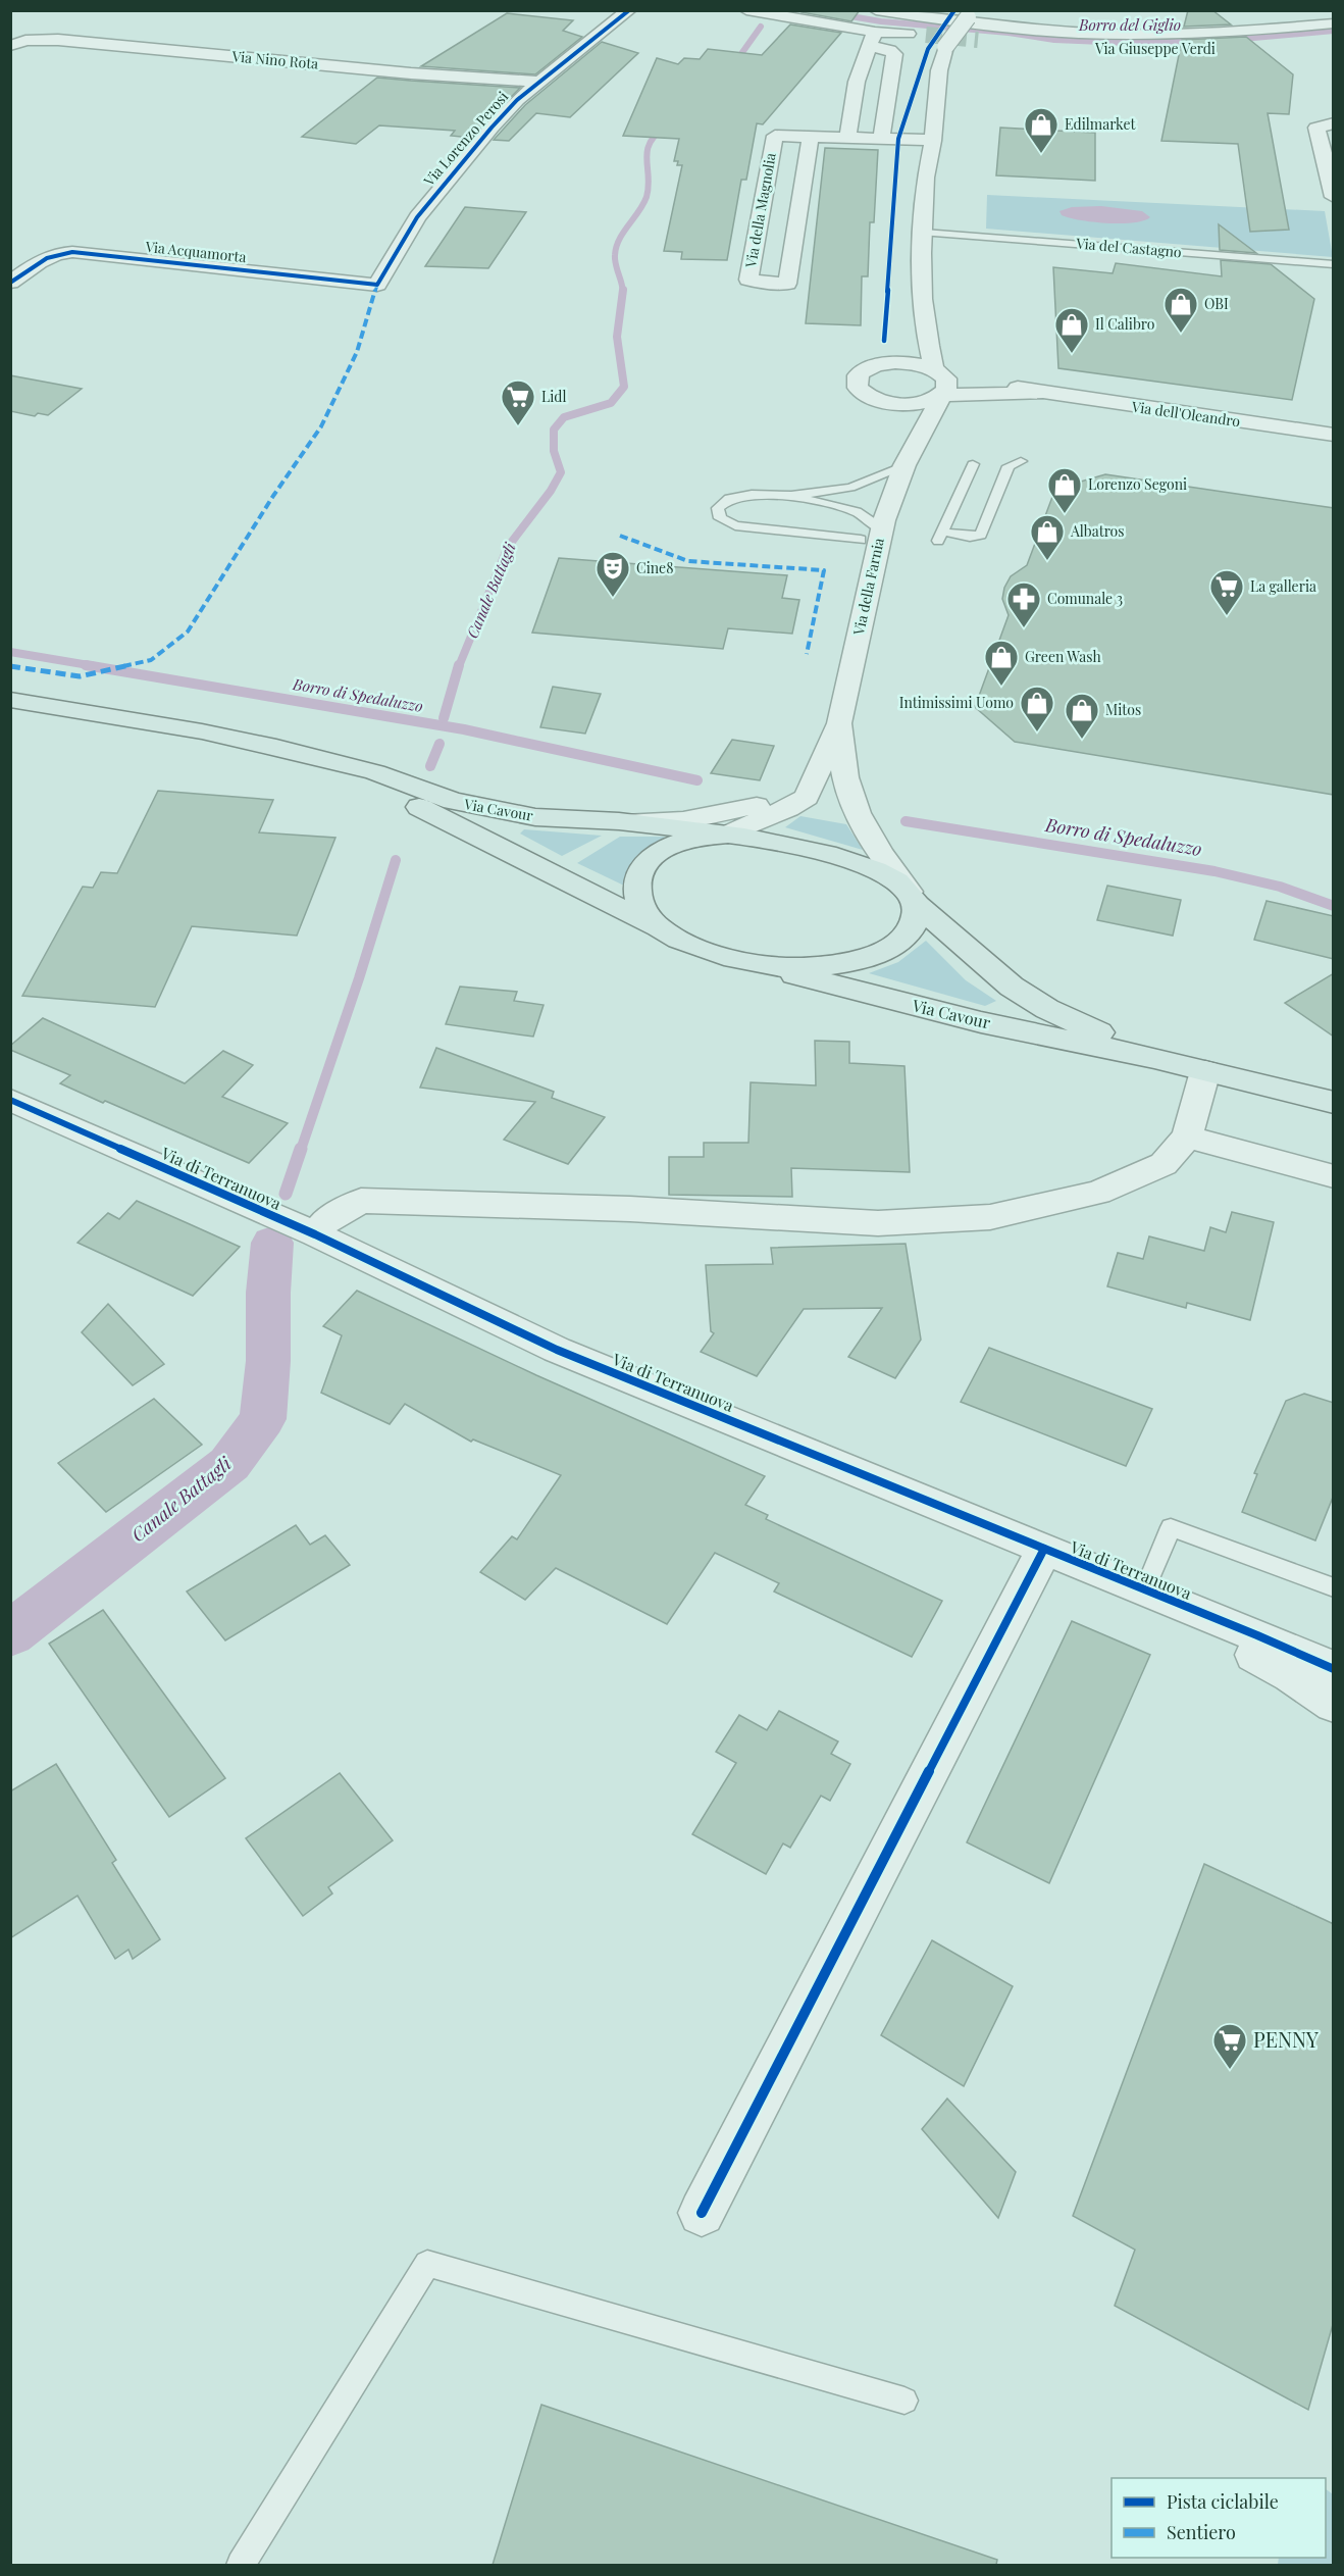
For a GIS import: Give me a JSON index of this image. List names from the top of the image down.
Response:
{
  "streets": {
    "main road": ["Via Cavour"],
    "street": [
      "Via Giuseppe Verdi",
      "Via Nino Rota",
      "Via Lorenzo Perosi",
      "Via della Magnolia",
      "Via Acquamorta",
      "Via dell'Oleandro",
      "Via della Farnia",
      "Via di Terranuova"
    ],
    "lane": ["Via del Castagno"]
  },
  "crossings": [
    ["Via Nino Rota", "Via Lorenzo Perosi"],
    ["Via Lorenzo Perosi", "Via Acquamorta"],
    ["Via dell'Oleandro", "Via della Farnia"],
    ["Via della Farnia", "Via Cavour"]
  ],
  "water": ["Borro del Giglio", "Canale Battagli", "Borro di Spedaluzzo"],
  "places": {
    "shop": [
      "Edilmarket",
      "OBI",
      "Il Calibro",
      "Lorenzo Segoni",
      "Albatros",
      "Green Wash",
      "Intimissimi Uomo",
      "Mitos"
    ],
    "supermarket": ["Lidl", "La galleria", "PENNY"],
    "theatre": ["Cine8"],
    "pharmacy": ["Comunale 3"]
  },
  "legend": ["Pista ciclabile", "Sentiero"]
}
